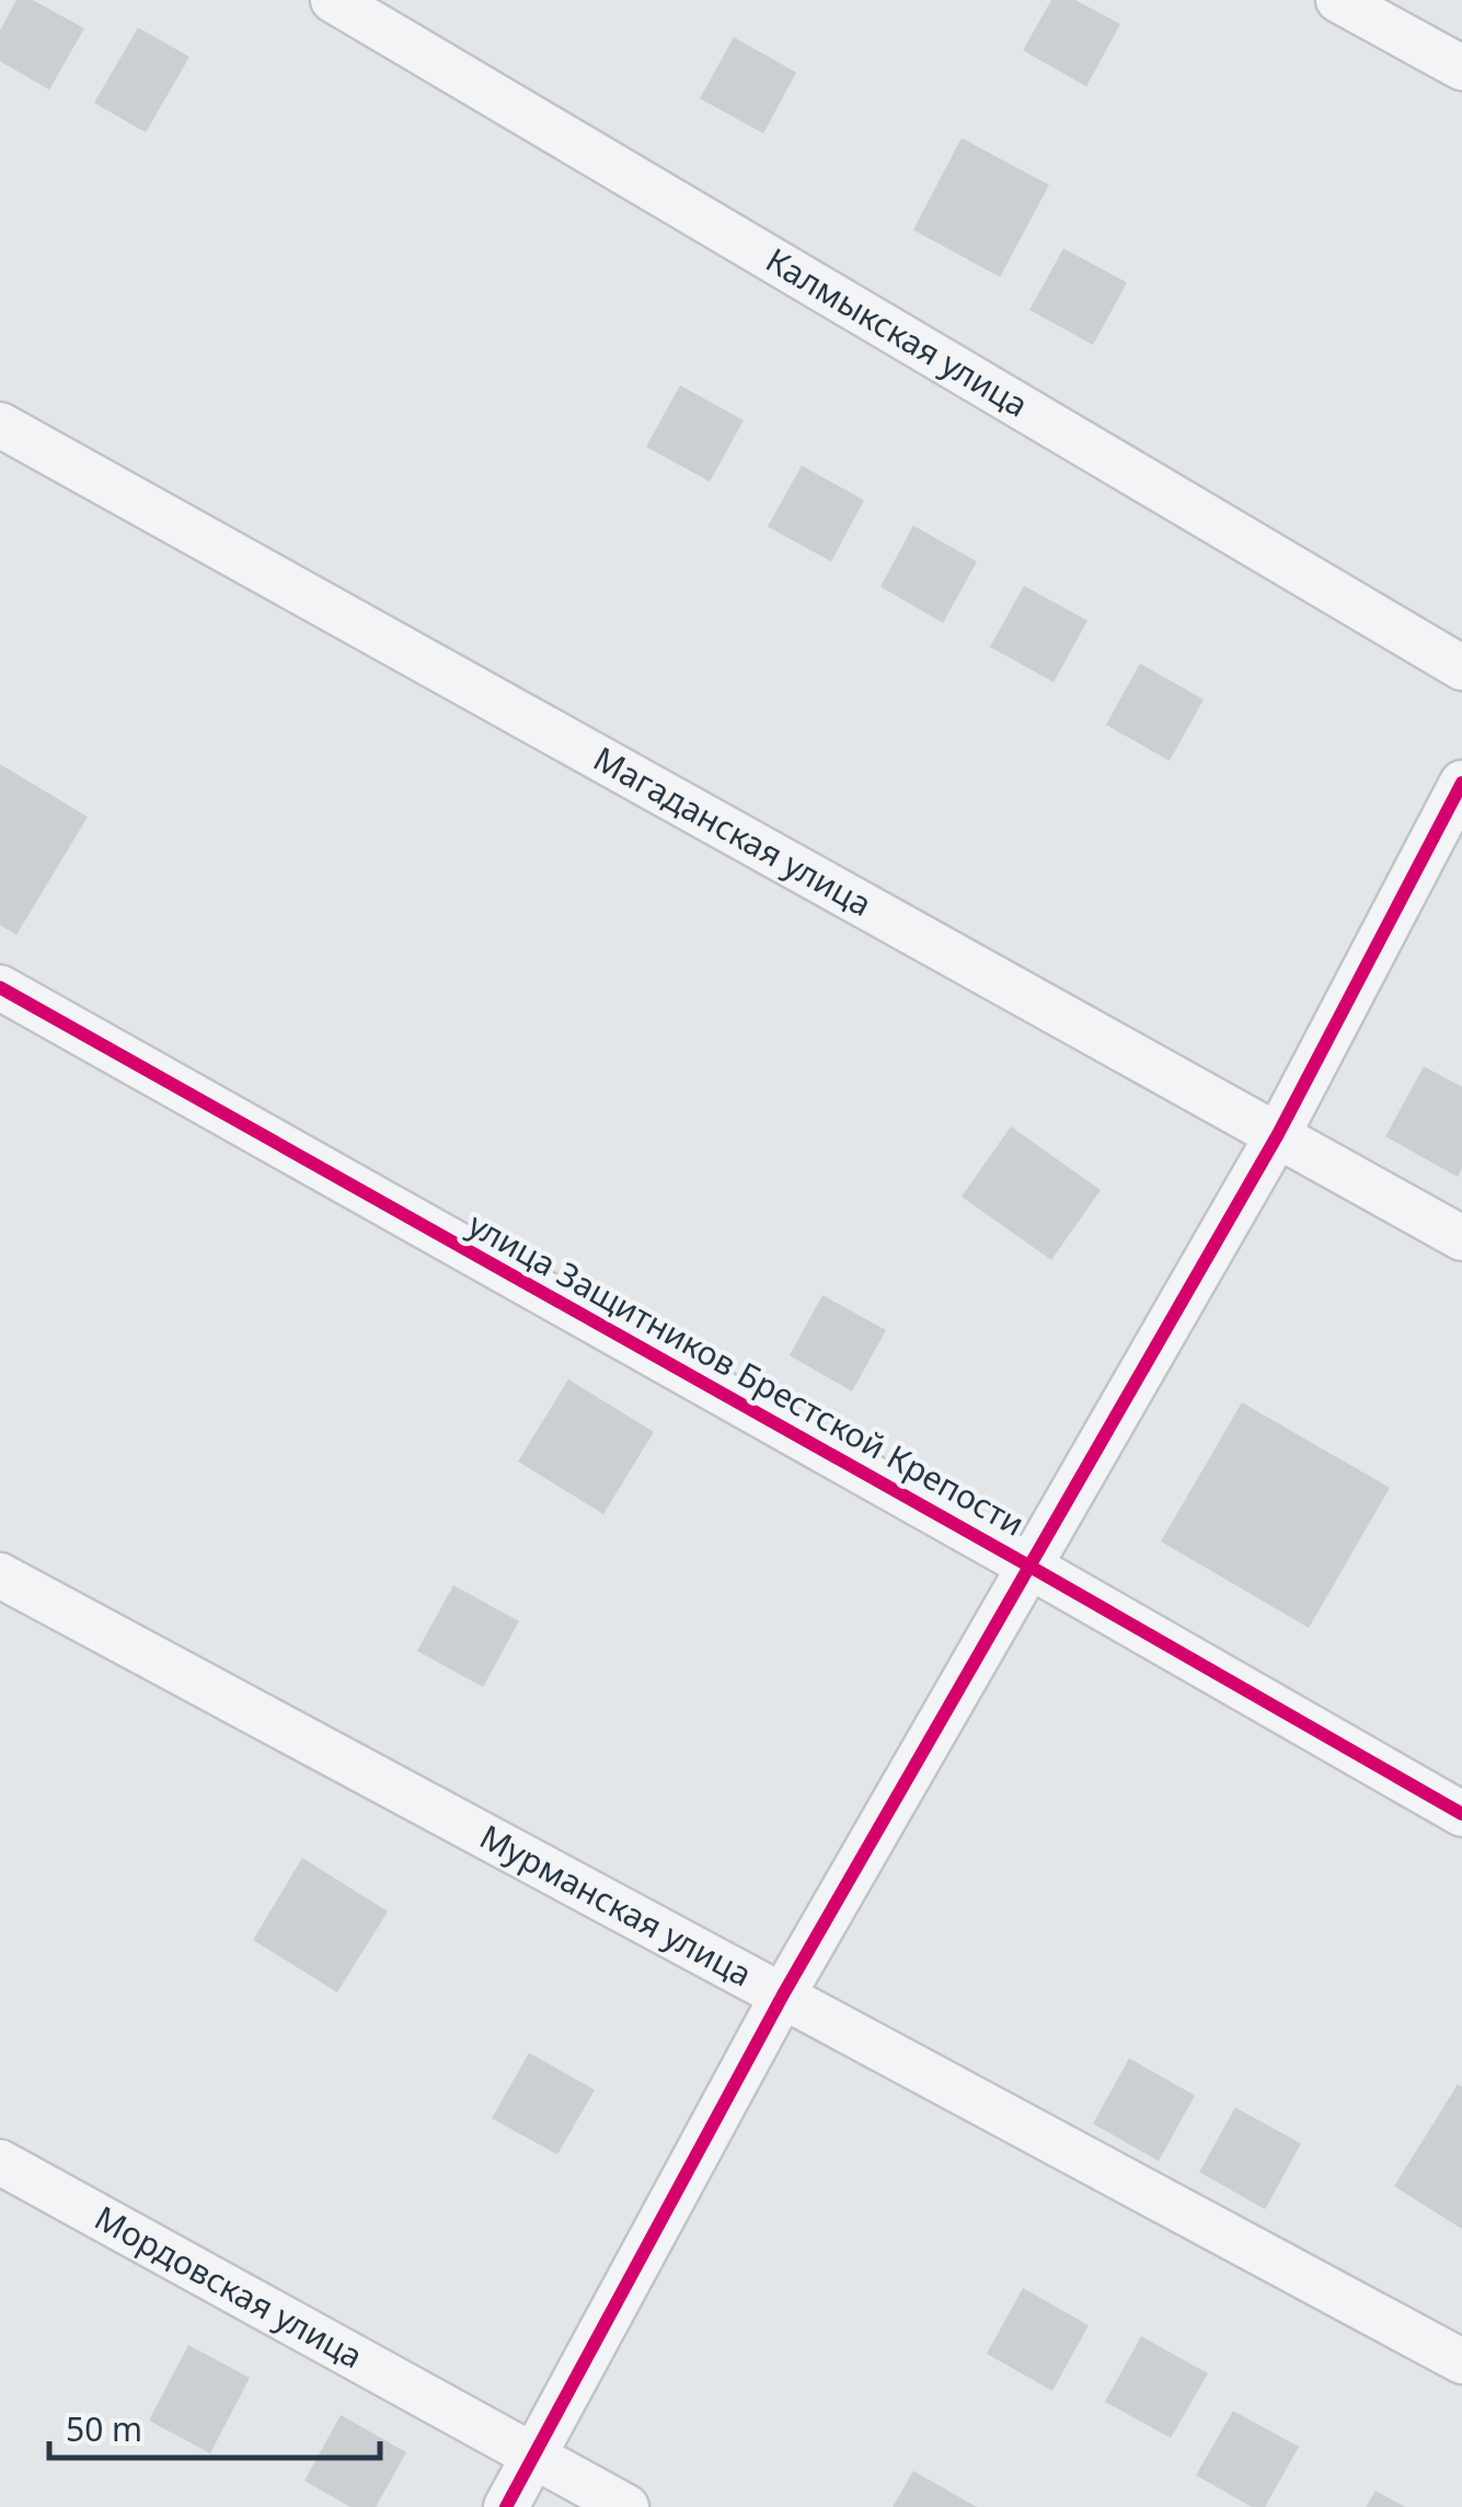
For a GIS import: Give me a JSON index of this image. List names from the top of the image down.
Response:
{
  "streets": {
    "street": [
      "Калмыкская улица",
      "Магаданская улица",
      "улица Защитников Брестской Крепости",
      "Мурманская улица",
      "Мордовская улица"
    ]
  },
  "scale_bar": "50 m"
}
